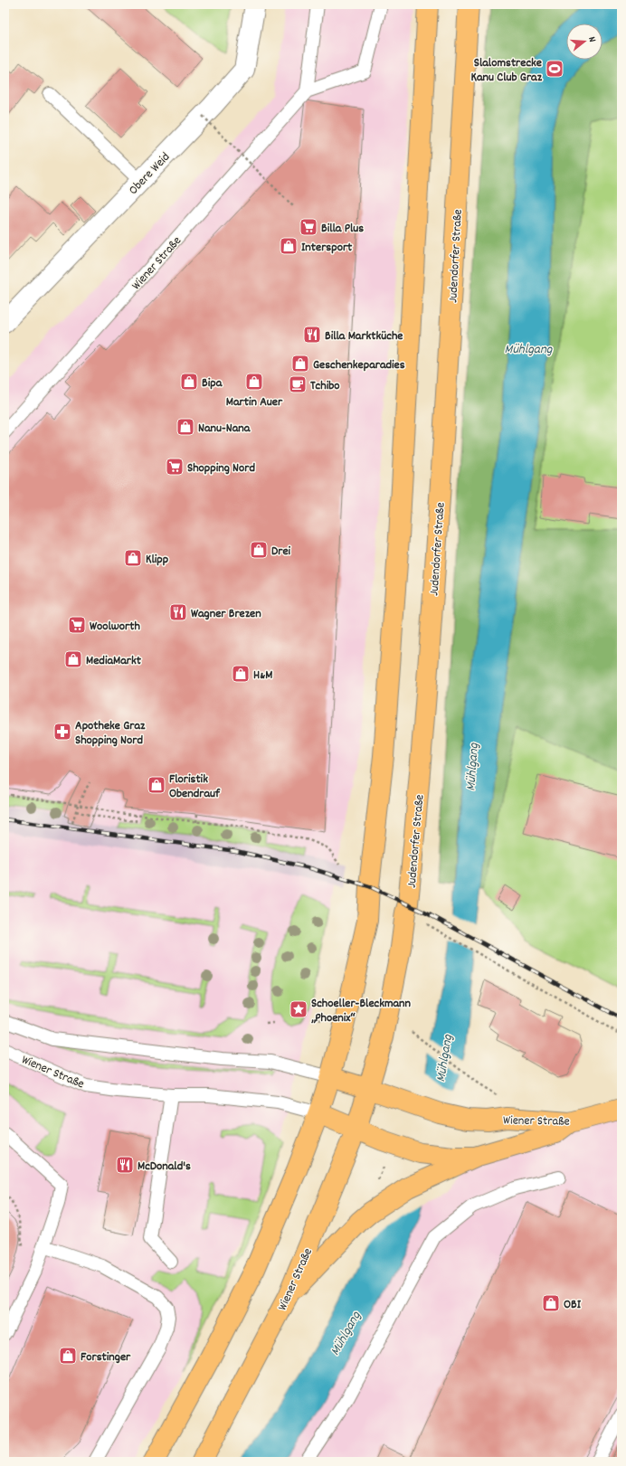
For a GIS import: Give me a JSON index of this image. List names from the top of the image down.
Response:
{
  "streets": {
    "main road": ["Judendorfer Straße", "Wiener Straße"],
    "street": ["Obere Weid"]
  },
  "crossings": [
    ["Judendorfer Straße", "Wiener Straße"]
  ],
  "water": ["Mühlgang"],
  "places": {
    "sports": ["Slalomstrecke Kanu Club Graz"],
    "supermarket": ["Billa Plus", "Shopping Nord", "Woolworth"],
    "shop": [
      "Intersport",
      "Geschenkeparadies",
      "Bipa",
      "Martin Auer",
      "Nanu-Nana",
      "Drei",
      "Klipp",
      "MediaMarkt",
      "H&M",
      "Floristik Obendrauf",
      "OBI",
      "Forstinger"
    ],
    "restaurant": ["Billa Marktküche", "Wagner Brezen", "McDonald's"],
    "cafe": ["Tchibo"],
    "pharmacy": ["Apotheke Graz Shopping Nord"],
    "place": ["Schoeller-Bleckmann „Phoenix“"]
  },
  "north": "right"
}
